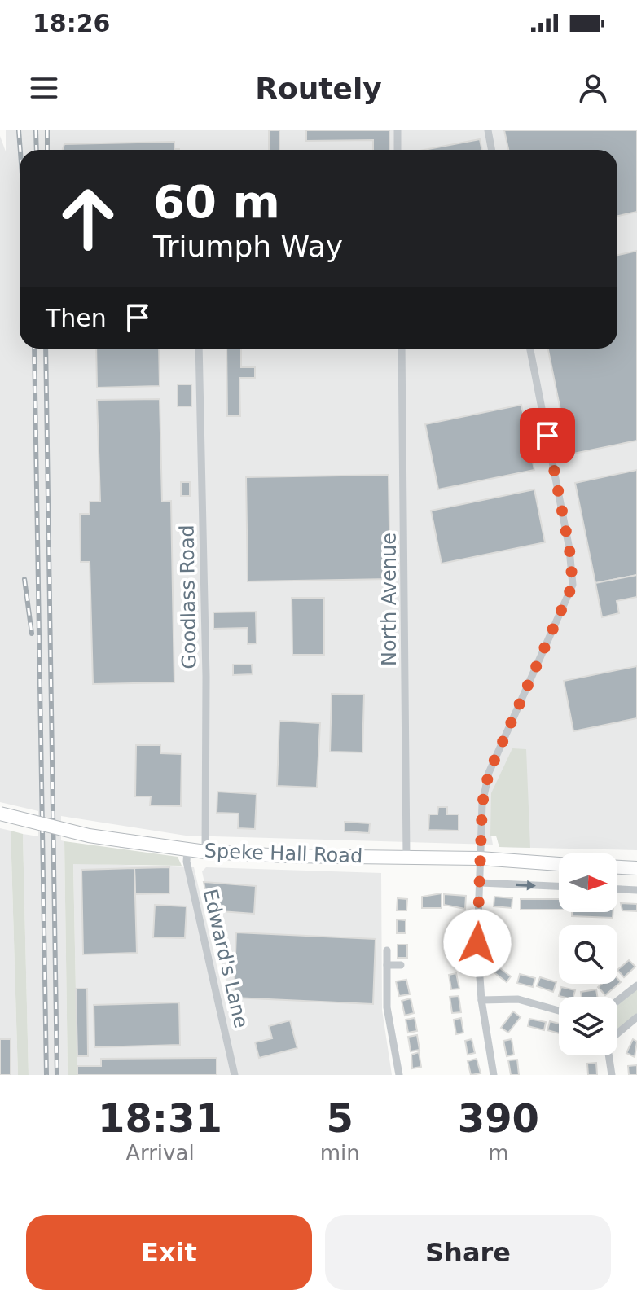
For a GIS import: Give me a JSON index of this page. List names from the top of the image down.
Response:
{
  "streets": {
    "highway": ["Speke Hall Road"],
    "street": ["Goodlass Road", "North Avenue", "Edward's Lane"]
  },
  "crossings": [
    ["Goodlass Road", "Speke Hall Road"],
    ["North Avenue", "Speke Hall Road"],
    ["Speke Hall Road", "Edward's Lane"]
  ],
  "north": "right",
  "page": {
    "status": "18:26",
    "header": "Routely",
    "turn": ["60 m", "Triumph Way"],
    "then": "Then",
    "eta": [
      "18:31",
      "Arrival",
      "5",
      "min",
      "390",
      "m"
    ],
    "buttons": ["Exit", "Share"]
  }
}
